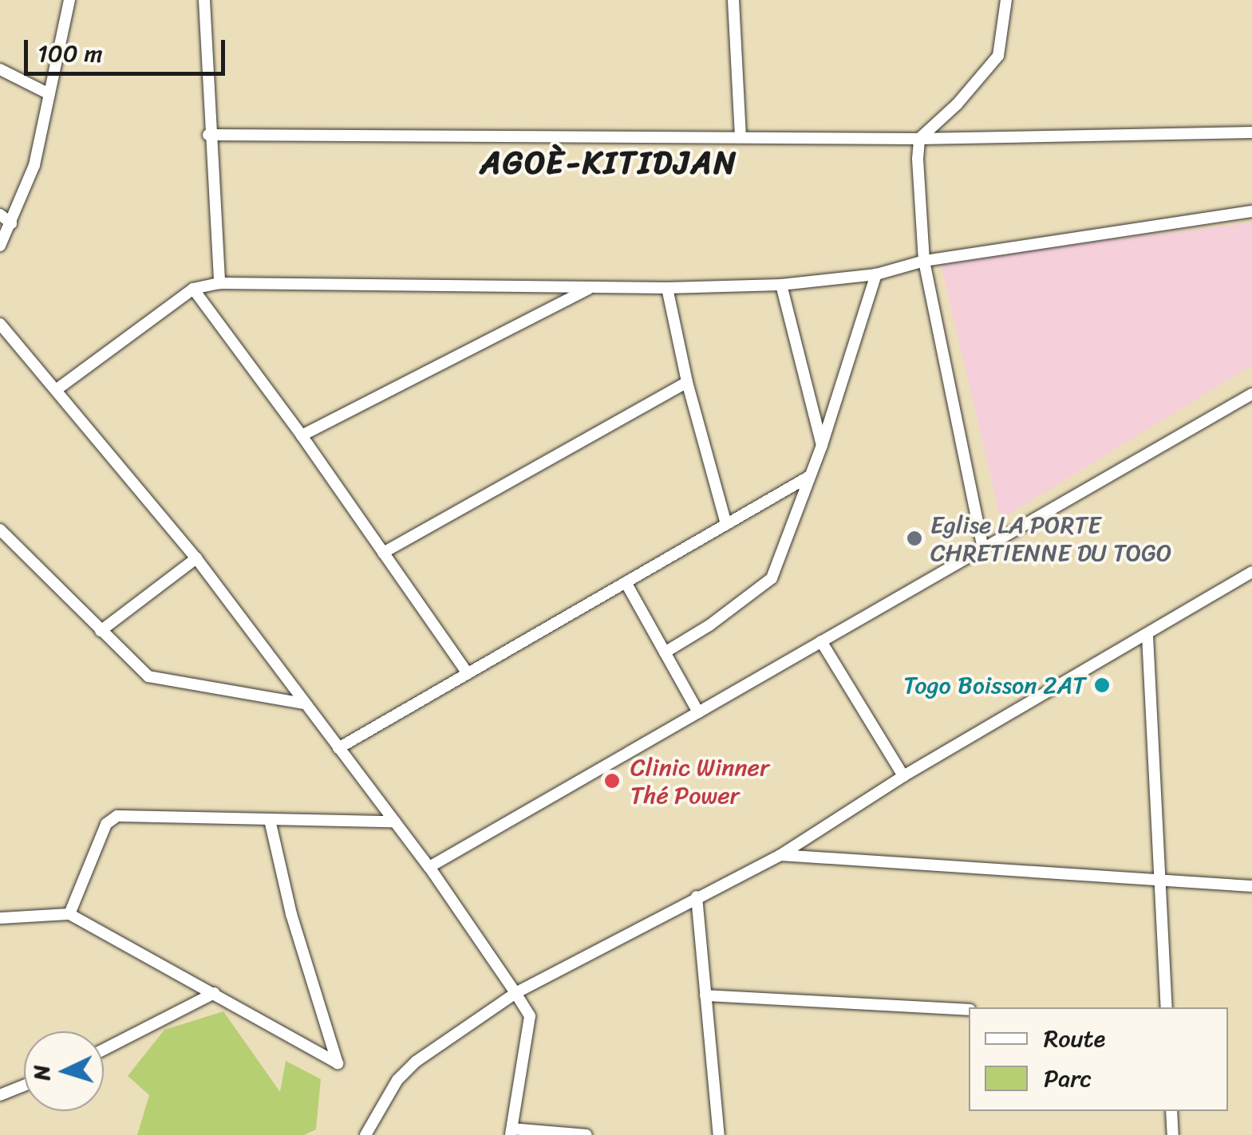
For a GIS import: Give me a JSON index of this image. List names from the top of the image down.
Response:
{
  "districts": ["AGOÈ-KITIDJAN"],
  "places": ["Eglise LA PORTE CHRETIENNE DU TOGO", "Togo Boisson 2AT", "Clinic Winner Thé Power"],
  "legend": ["Route", "Parc"],
  "scale_bar": "100 m",
  "north": "left"
}
